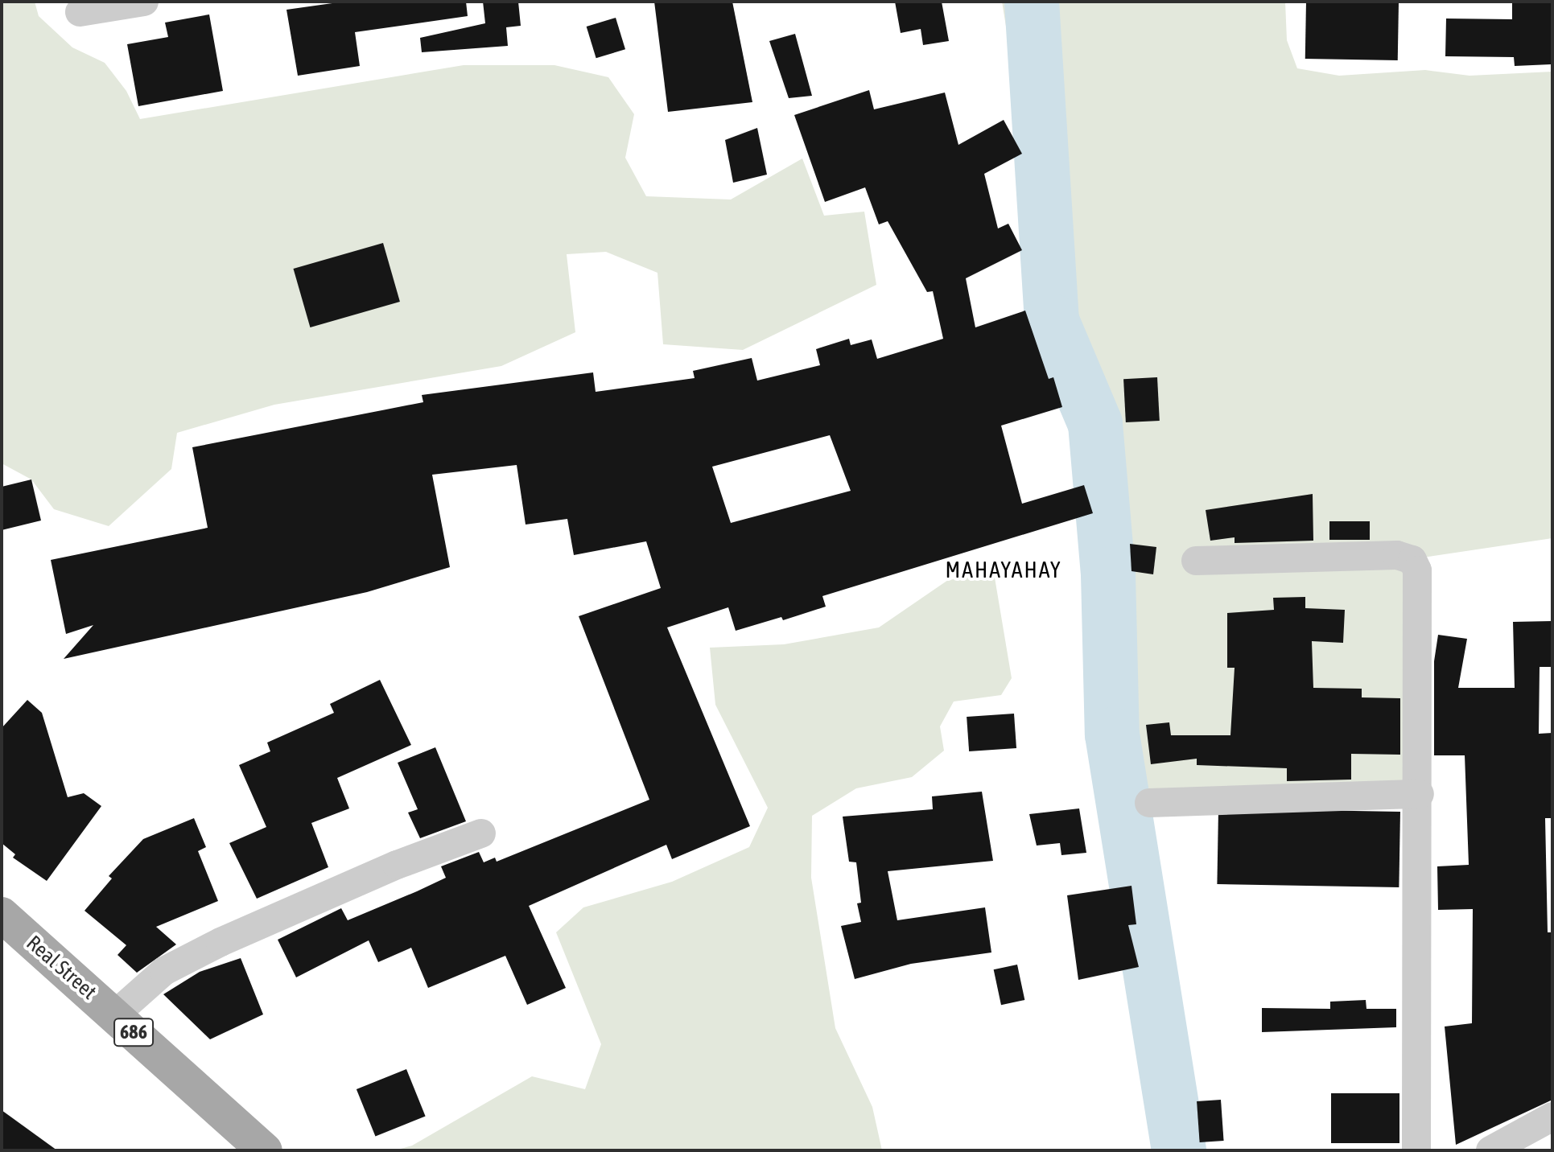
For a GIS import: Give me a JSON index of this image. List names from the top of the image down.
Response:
{
  "streets": {
    "main road": ["Real Street", "686"]
  },
  "districts": ["MAHAYAHAY"]
}
